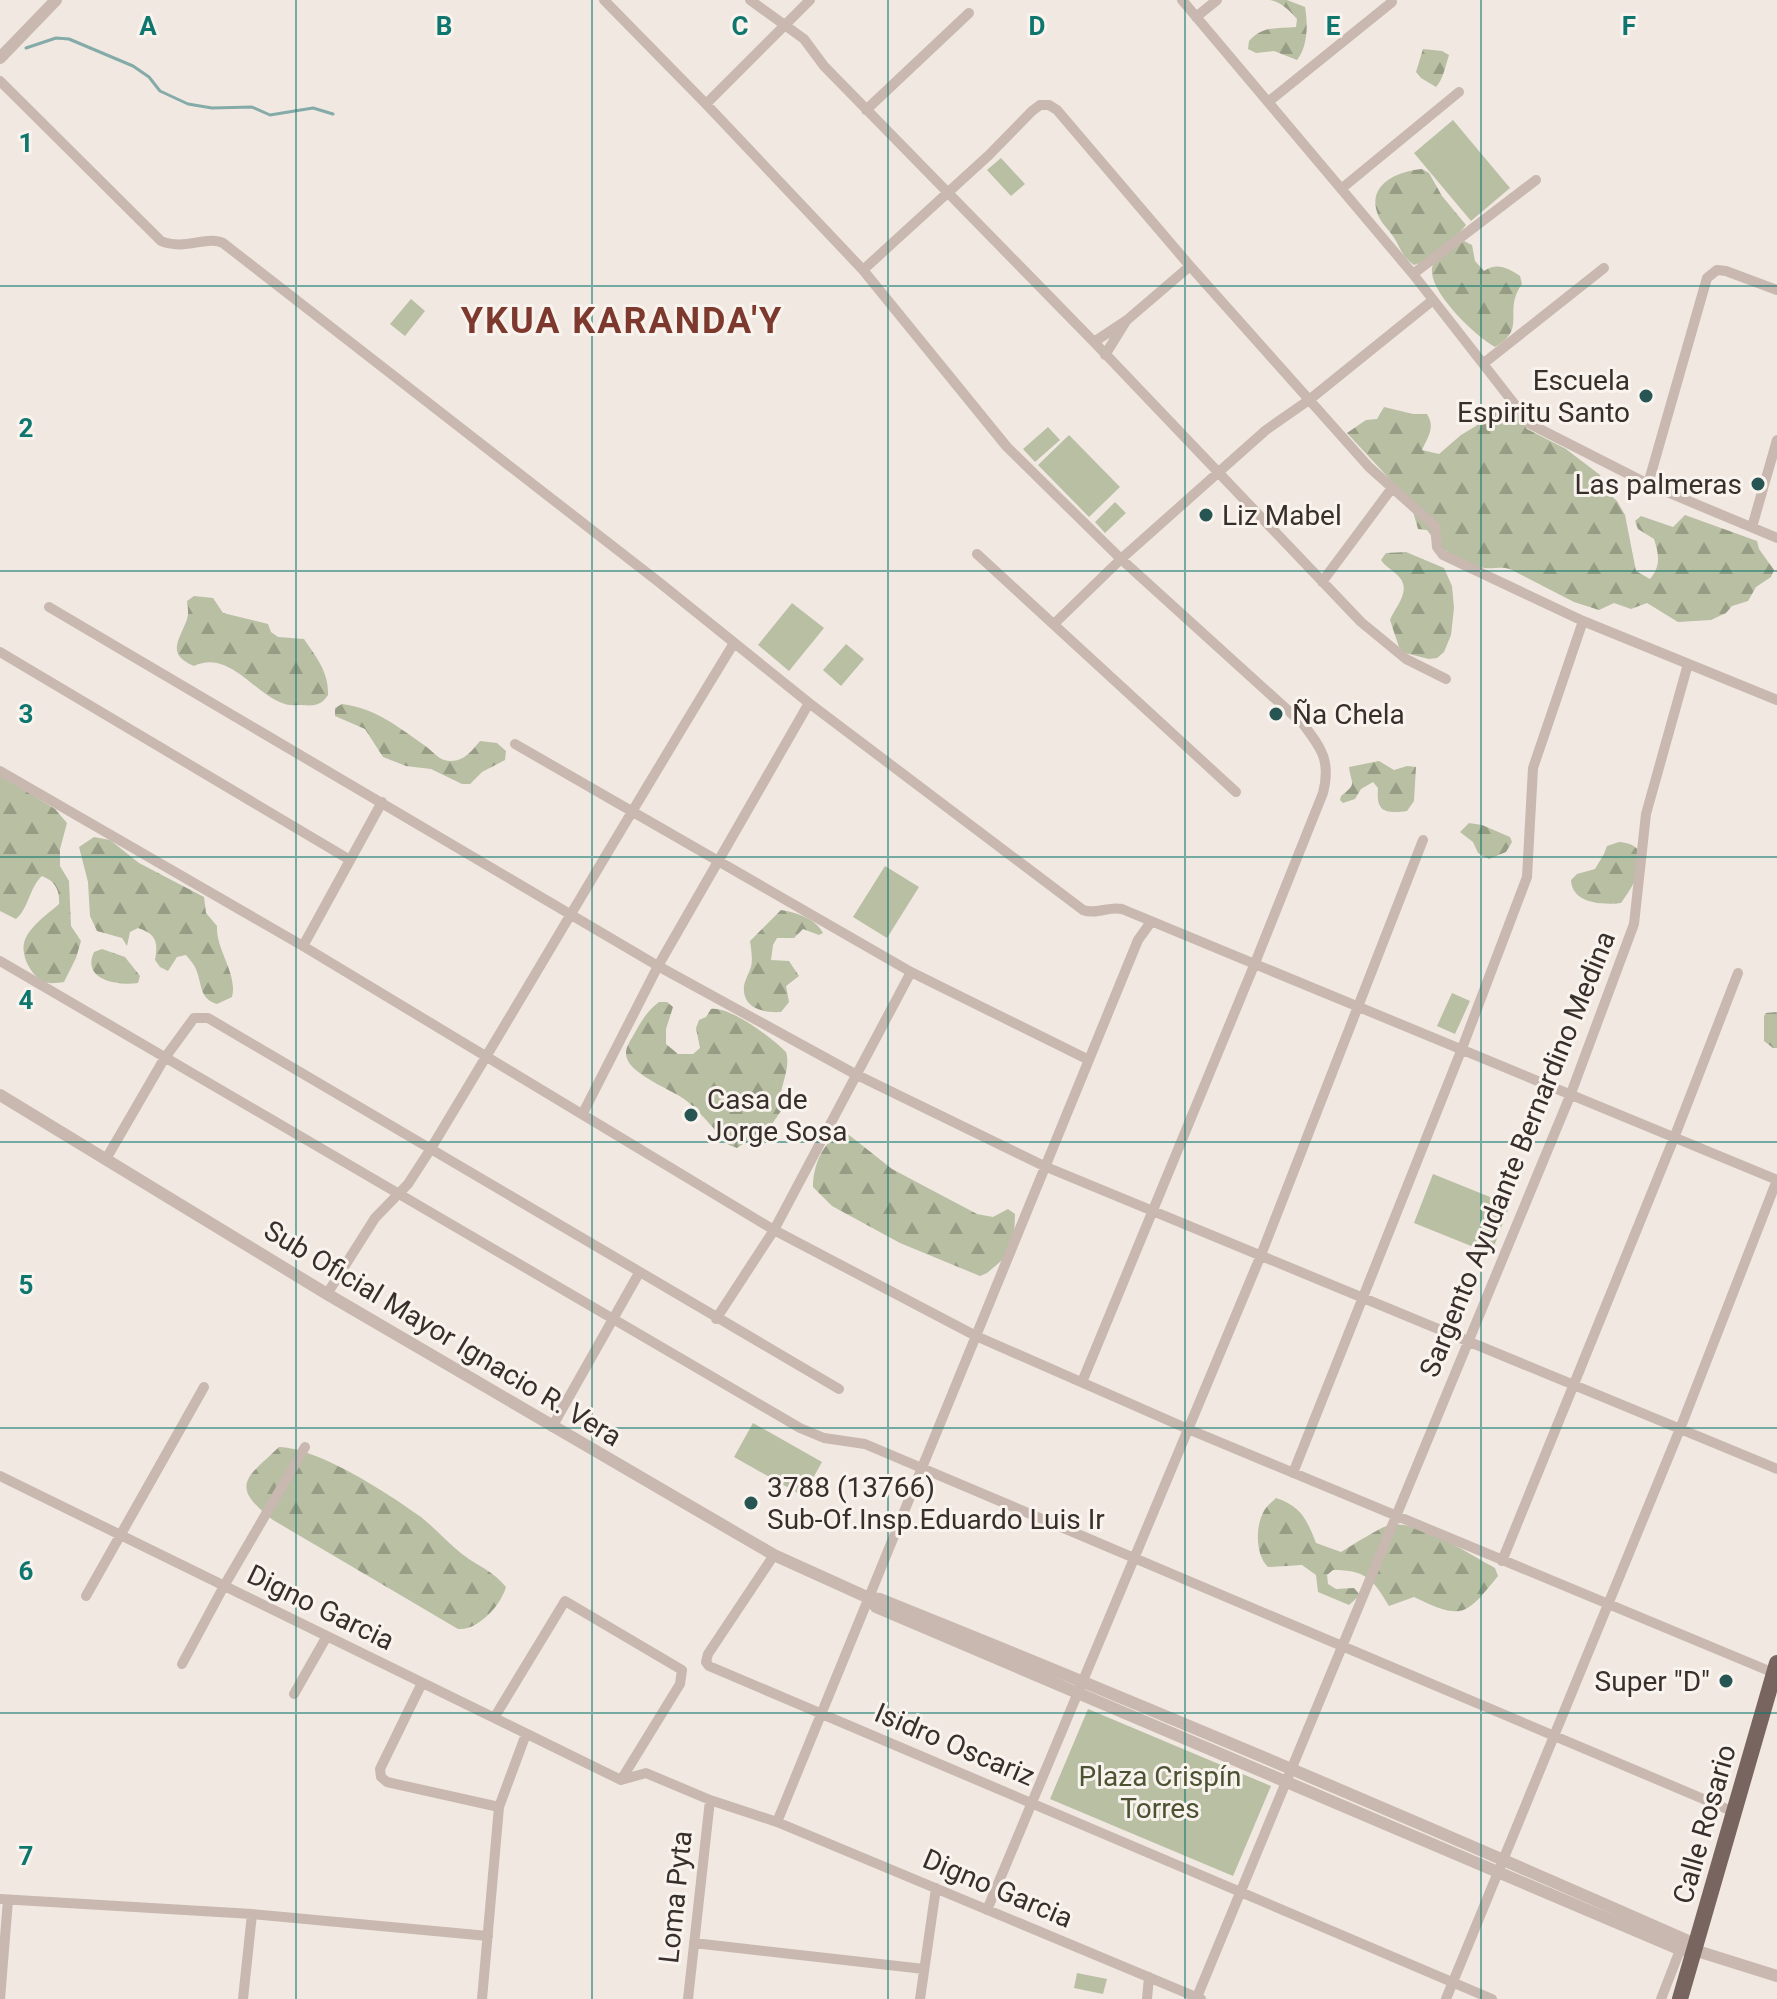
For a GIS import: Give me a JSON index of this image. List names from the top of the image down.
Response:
{
  "streets": {
    "main road": ["Calle Rosario"],
    "street": [
      "Sargento Ayudante Bernardino Medina",
      "Sub Oficial Mayor Ignacio R. Vera",
      "Digno Garcia",
      "Isidro Oscariz",
      "Loma Pyta"
    ]
  },
  "crossings": [
    ["Sargento Ayudante Bernardino Medina", "Sub Oficial Mayor Ignacio R. Vera"],
    ["Sargento Ayudante Bernardino Medina", "Digno Garcia"],
    ["Sargento Ayudante Bernardino Medina", "Isidro Oscariz"],
    ["Sub Oficial Mayor Ignacio R. Vera", "Isidro Oscariz"],
    ["Sub Oficial Mayor Ignacio R. Vera", "Calle Rosario"],
    ["Digno Garcia", "Loma Pyta"]
  ],
  "districts": ["YKUA KARANDA'Y"],
  "parks": ["Plaza Crispín Torres"],
  "places": [
    "Escuela Espiritu Santo",
    "Las palmeras",
    "Liz Mabel",
    "Ña Chela",
    "Casa de Jorge Sosa",
    "3788 (13766) Sub-Of.Insp.Eduardo Luis Ir",
    "Super \"D\""
  ],
  "grid": {
    "columns": [
      "A",
      "B",
      "C",
      "D",
      "E",
      "F"
    ],
    "rows": [
      "1",
      "2",
      "3",
      "4",
      "5",
      "6",
      "7"
    ]
  }
}
